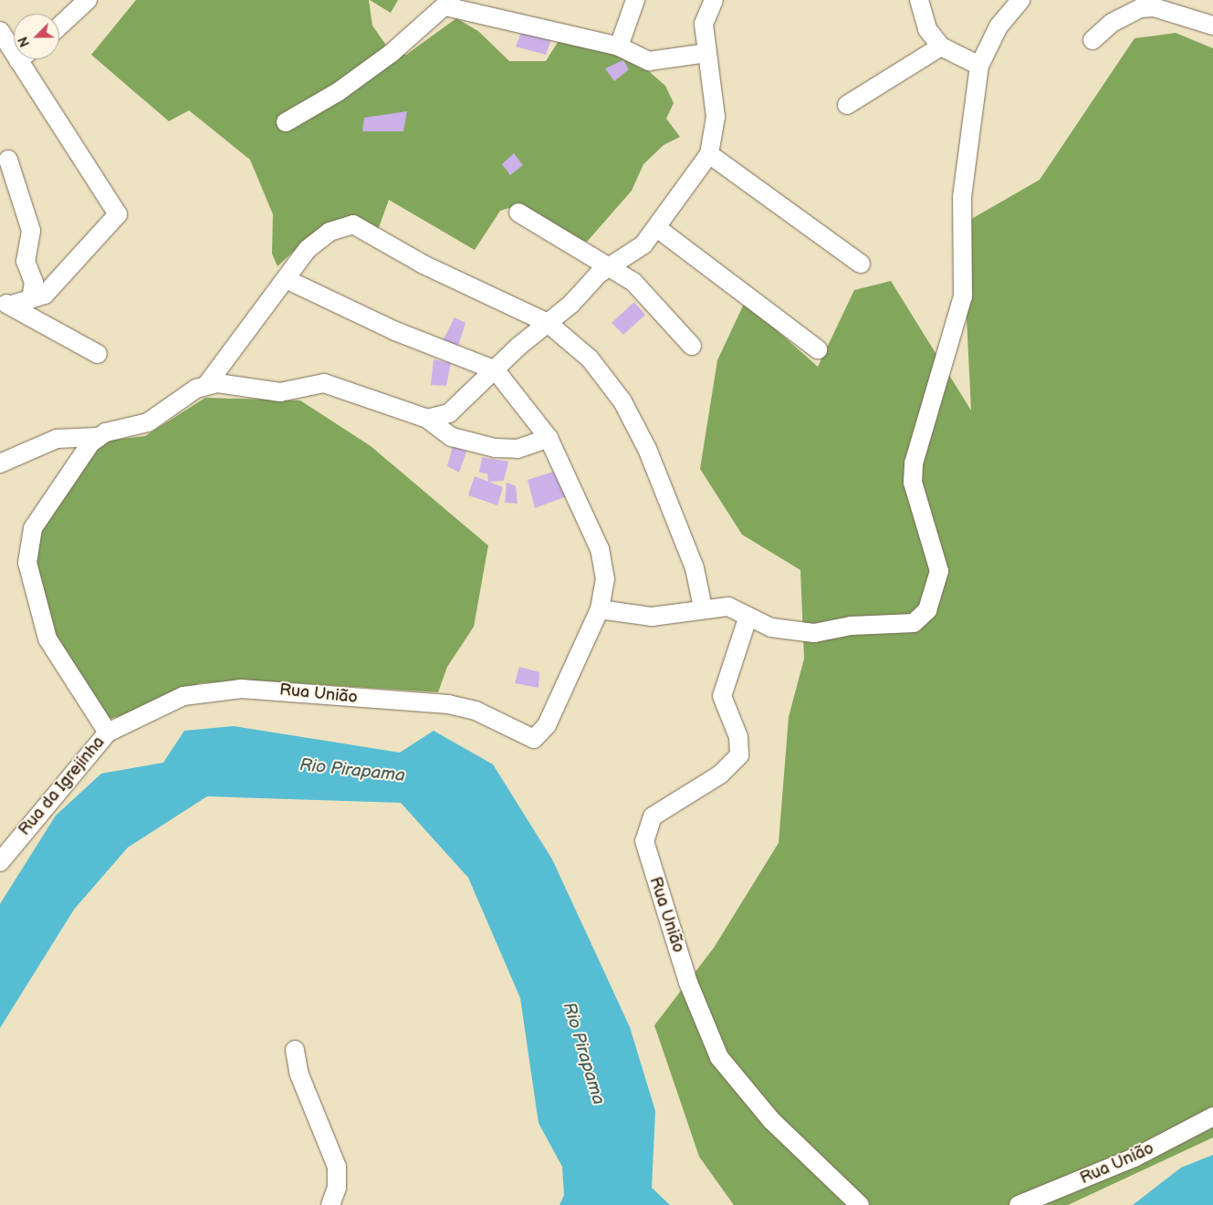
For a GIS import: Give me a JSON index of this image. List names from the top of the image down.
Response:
{
  "streets": {
    "street": ["Rua União", "Rua da Igrejinha"]
  },
  "crossings": [
    ["Rua União", "Rua da Igrejinha"]
  ],
  "water": ["Rio Pirapama"],
  "north": "bottom left"
}
